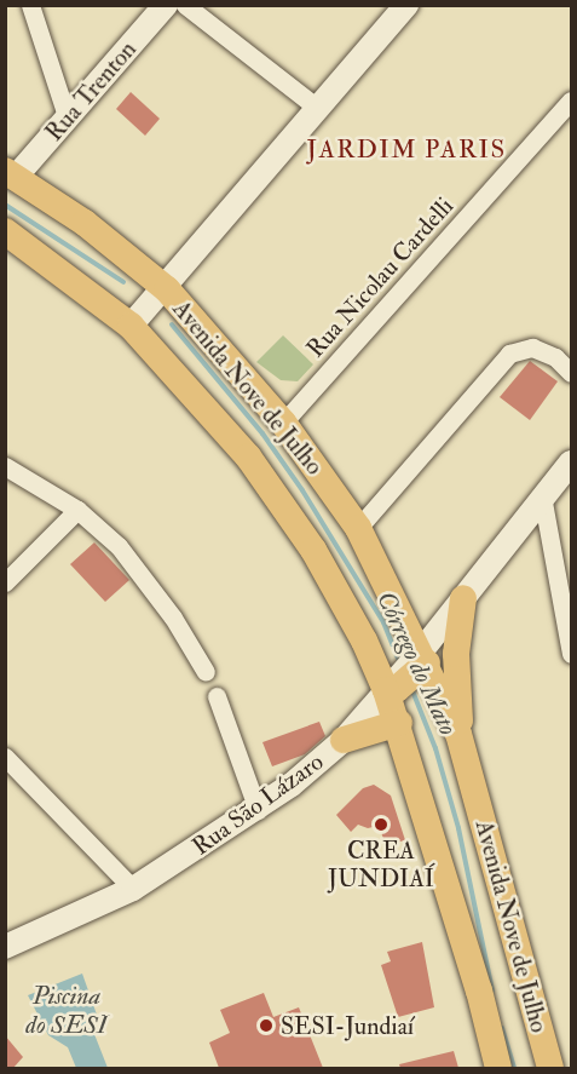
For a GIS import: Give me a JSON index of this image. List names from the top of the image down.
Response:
{
  "streets": {
    "main road": ["Rua Trenton", "Avenida Nove de Julho", "Rua São Lázaro"],
    "street": ["Rua Nicolau Cardelli"]
  },
  "crossings": [
    ["Rua Trenton", "Avenida Nove de Julho"],
    ["Rua Nicolau Cardelli", "Avenida Nove de Julho"],
    ["Avenida Nove de Julho", "Rua São Lázaro"]
  ],
  "districts": ["JARDIM PARIS"],
  "water": ["Córrego do Mato", "Piscina do SESI"],
  "places": ["CREA JUNDIAÍ", "SESI-Jundiaí"]
}
